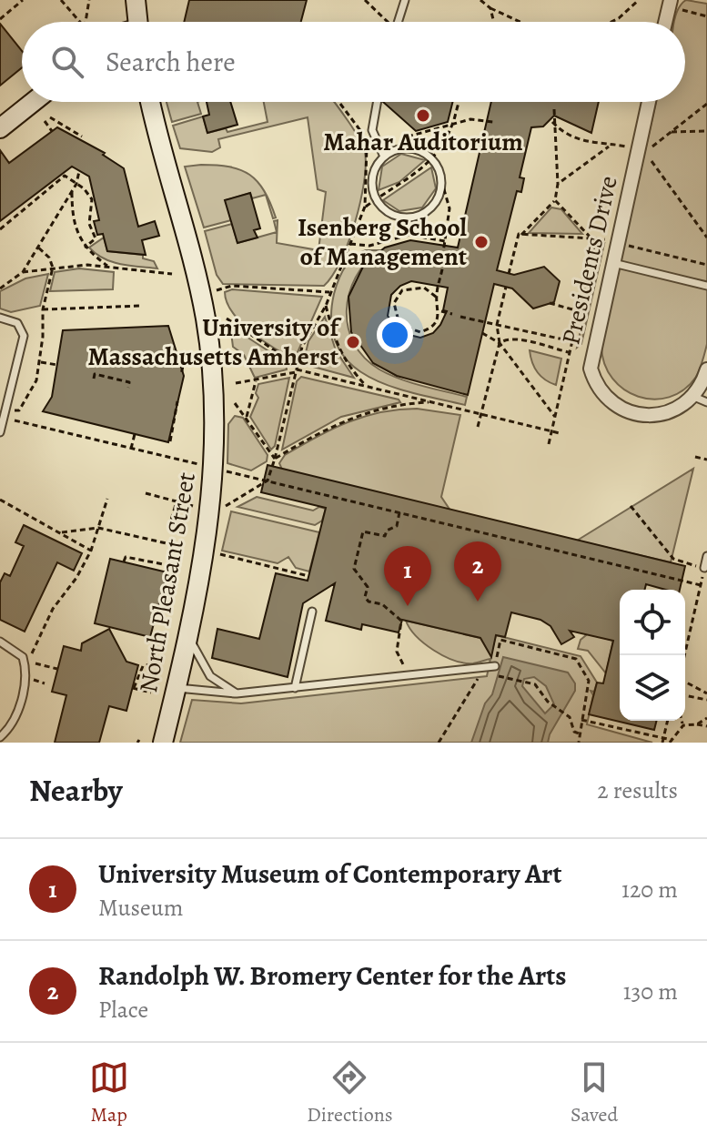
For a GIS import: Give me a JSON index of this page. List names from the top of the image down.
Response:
{
  "streets": {
    "main road": ["North Pleasant Street"],
    "street": ["Presidents Drive"]
  },
  "places": ["Mahar Auditorium", "Isenberg School of Management", "University of Massachusetts Amherst"],
  "page": {
    "search": "Search here",
    "pins": ["2", "1"],
    "heading": ["Nearby", "2 results"],
    "list": [
      {
        "mark": "1",
        "name": "University Museum of Contemporary Art",
        "note": "Museum",
        "value": "120 m"
      },
      {
        "mark": "2",
        "name": "Randolph W. Bromery Center for the Arts",
        "note": "Place",
        "value": "130 m"
      }
    ],
    "nav": ["Map", "Directions", "Saved"]
  }
}
